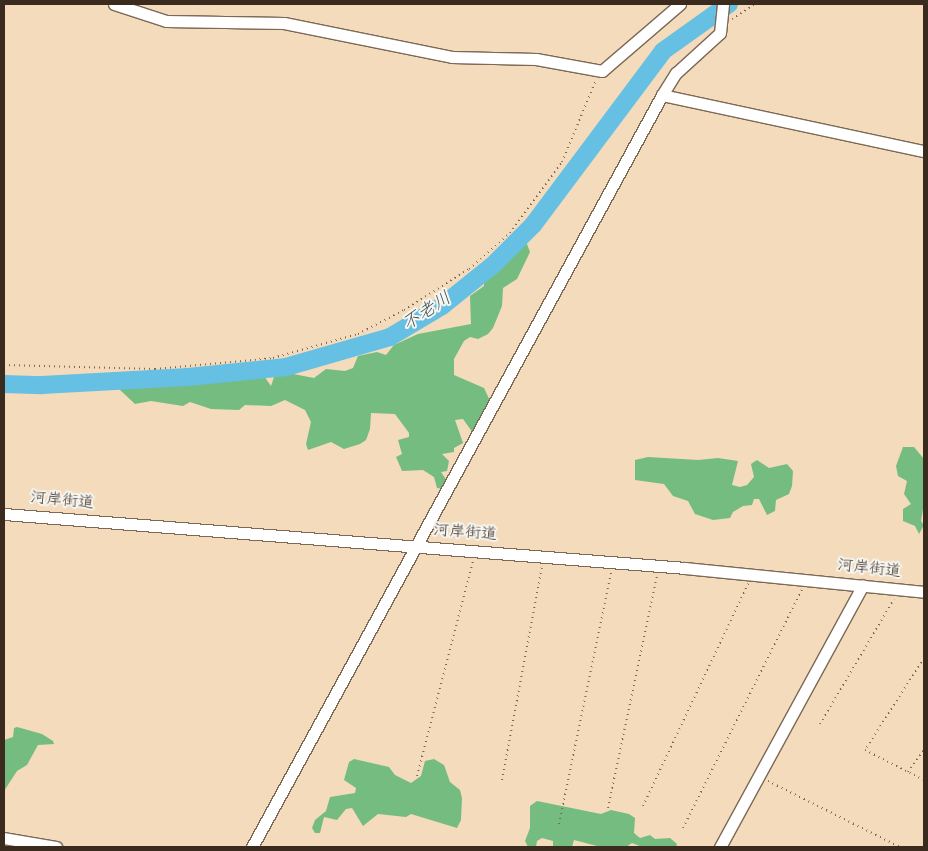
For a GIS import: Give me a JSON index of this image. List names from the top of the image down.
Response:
{
  "streets": {
    "street": ["河岸街道"]
  },
  "water": ["不老川"]
}
